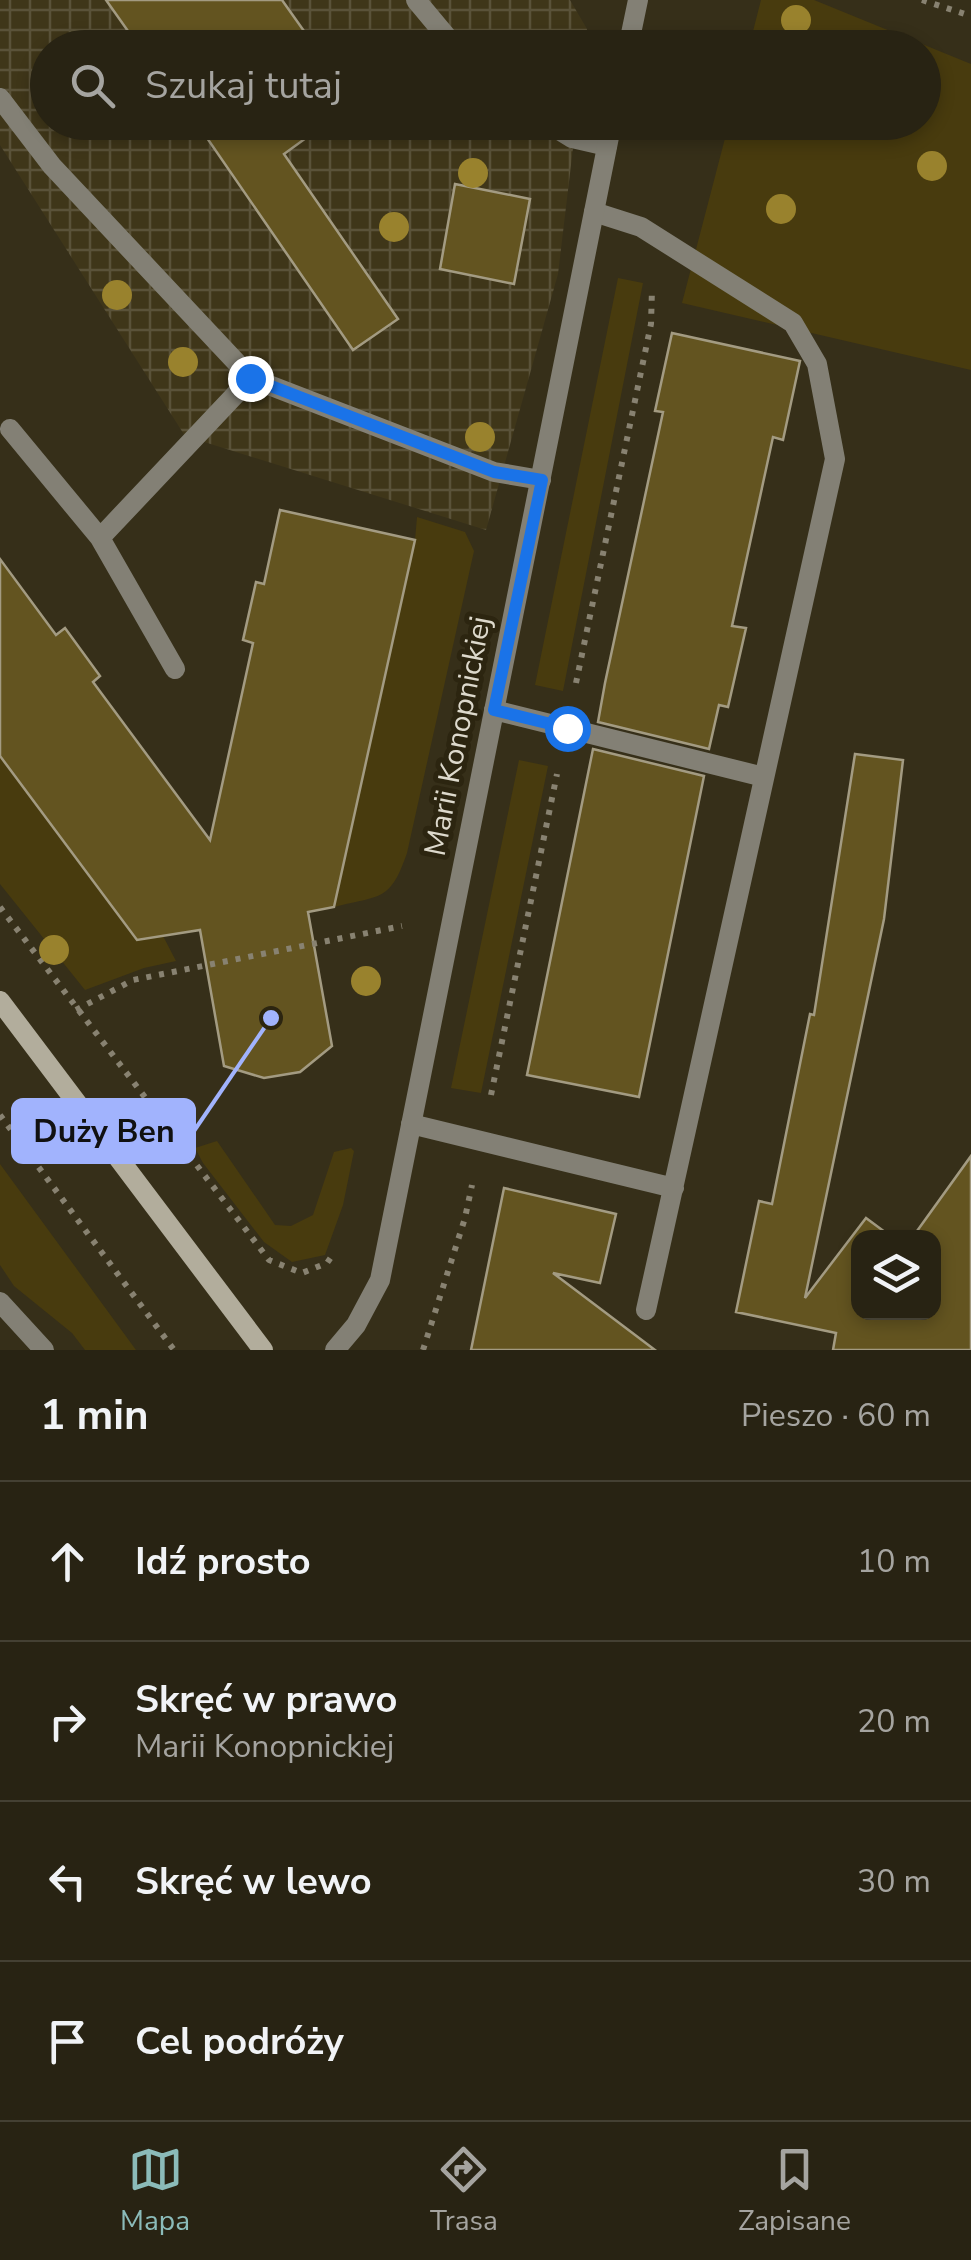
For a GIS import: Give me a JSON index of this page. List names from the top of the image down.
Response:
{
  "streets": {
    "street": ["Marii Konopnickiej"]
  },
  "places": ["Duży Ben"],
  "page": {
    "search": "Szukaj tutaj",
    "heading": ["1 min", "Pieszo · 60 m"],
    "list": [
      ["Idź prosto", "10 m"],
      ["Skręć w prawo", "Marii Konopnickiej", "20 m"],
      ["Skręć w lewo", "30 m"],
      "Cel podróży"
    ],
    "nav": ["Mapa", "Trasa", "Zapisane"]
  }
}
